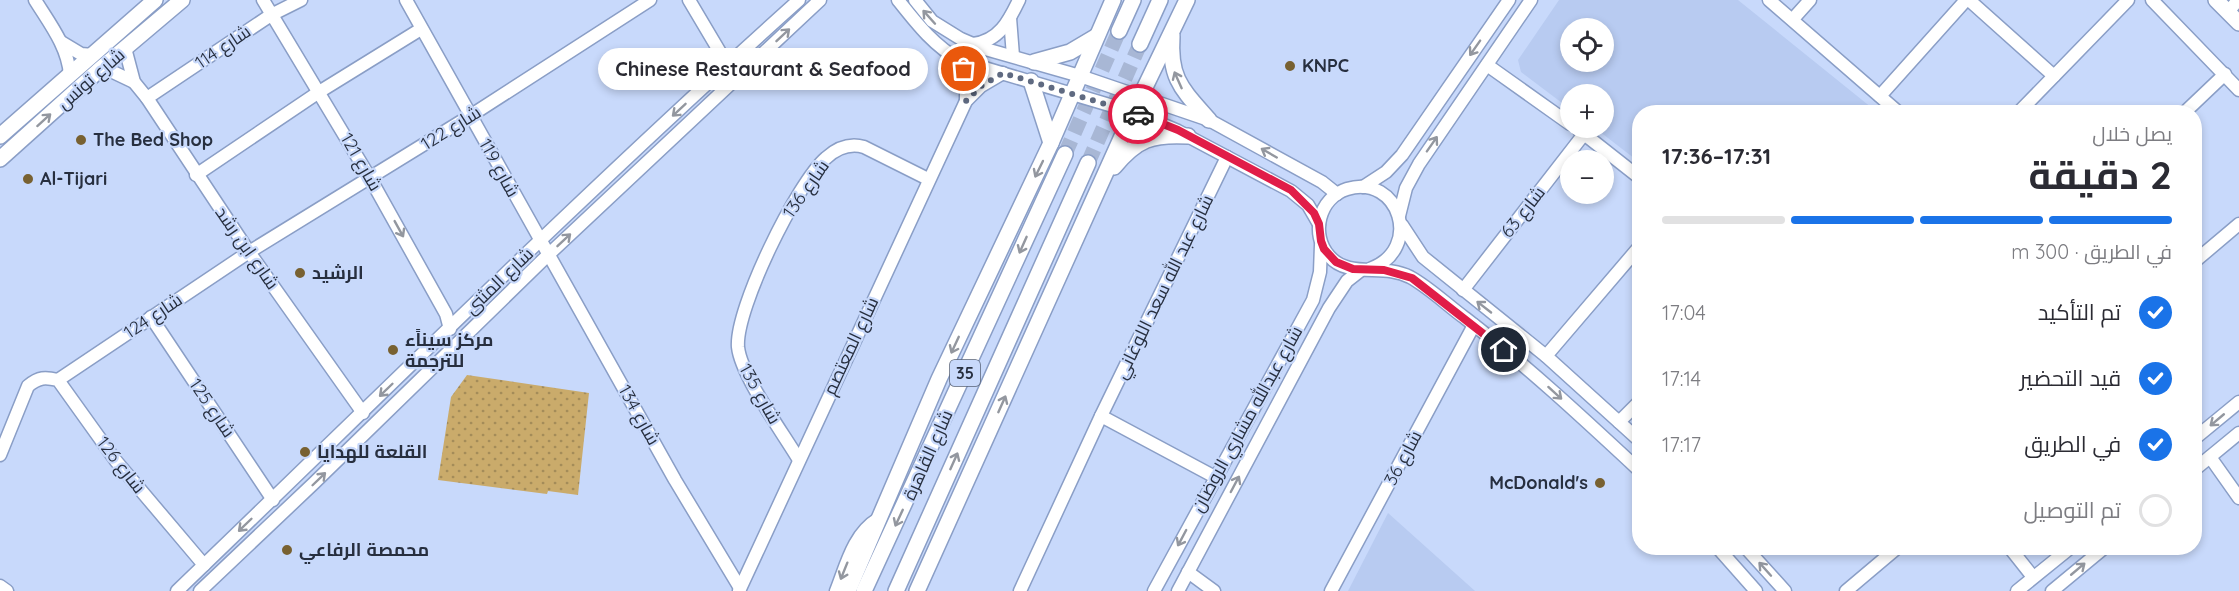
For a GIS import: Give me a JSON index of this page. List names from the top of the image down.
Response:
{
  "streets": {
    "main road": ["شارع تونس", "35", "شارع القاهرة"],
    "street": [
      "شارع 114",
      "شارع 122",
      "شارع 121",
      "شارع 119",
      "شارع 136",
      "شارع 63",
      "شارع ابن رشد",
      "شارع المثنى",
      "شارع عبد الله سعد اللوغاني",
      "شارع 124",
      "شارع المعتصم",
      "شارع 135",
      "شارع 125",
      "شارع 134",
      "شارع عبدالله مشاري الروضان",
      "شارع 36",
      "شارع 126"
    ]
  },
  "crossings": [
    ["شارع 114", "شارع 121"],
    ["شارع 114", "شارع ابن رشد"],
    ["شارع تونس", "شارع ابن رشد"],
    ["شارع 122", "شارع 121"],
    ["شارع 122", "شارع 119"],
    ["شارع 122", "شارع ابن رشد"],
    ["شارع 122", "شارع 124"],
    ["شارع 121", "شارع المثنى"],
    ["شارع 119", "شارع المثنى"],
    ["شارع 119", "شارع 134"],
    ["شارع 136", "شارع المعتصم"],
    ["شارع 136", "شارع 135"],
    ["شارع ابن رشد", "شارع المثنى"],
    ["شارع ابن رشد", "شارع 124"],
    ["شارع المثنى", "شارع 125"],
    ["شارع المثنى", "شارع 134"],
    ["شارع المثنى", "شارع 126"],
    ["شارع 124", "شارع 125"],
    ["شارع 124", "شارع 126"],
    ["شارع المعتصم", "شارع 135"],
    ["شارع المعتصم", "شارع 134"]
  ],
  "one_way": ["شارع 121"],
  "places": [
    "KNPC",
    "Chinese Restaurant & Seafood",
    "The Bed Shop",
    "Al-Tijari",
    "الرشيد",
    "مركز سيناًء للترجمة",
    "القلعة للهدايا",
    "McDonald's",
    "محمصة الرفاعي"
  ],
  "page": {
    "map_buttons": ["+", "−"],
    "bubble": "Chinese Restaurant & Seafood",
    "heading": ["2 دقيقة", "يصل خلال", "17:31–17:36"],
    "bar": "في الطريق · 300 m",
    "list": [
      ["تم التأكيد", "17:04"],
      ["قيد التحضير", "17:14"],
      ["في الطريق", "17:17"],
      "تم التوصيل"
    ]
  }
}
